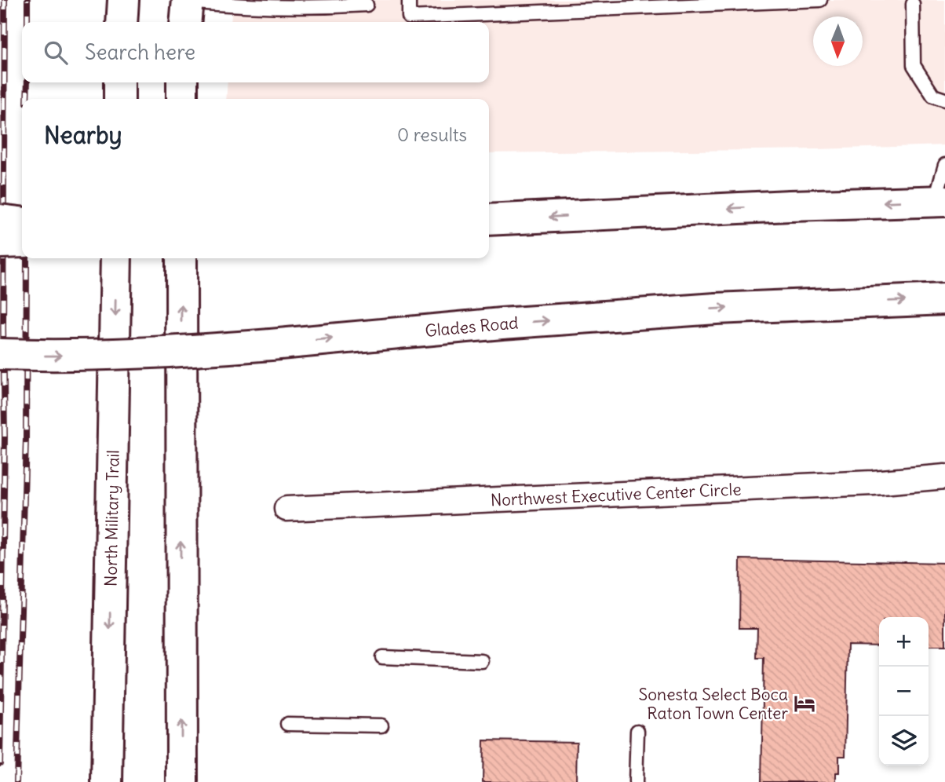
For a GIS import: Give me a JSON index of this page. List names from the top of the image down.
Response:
{
  "streets": {
    "main road": ["Glades Road", "North Military Trail"],
    "street": ["Northwest Executive Center Circle"]
  },
  "places": {
    "hotel": ["Sonesta Select Boca Raton Town Center"]
  },
  "north": "bottom",
  "page": {
    "search": "Search here",
    "heading": ["Nearby", "0 results"],
    "map_buttons": ["+", "−"]
  }
}
